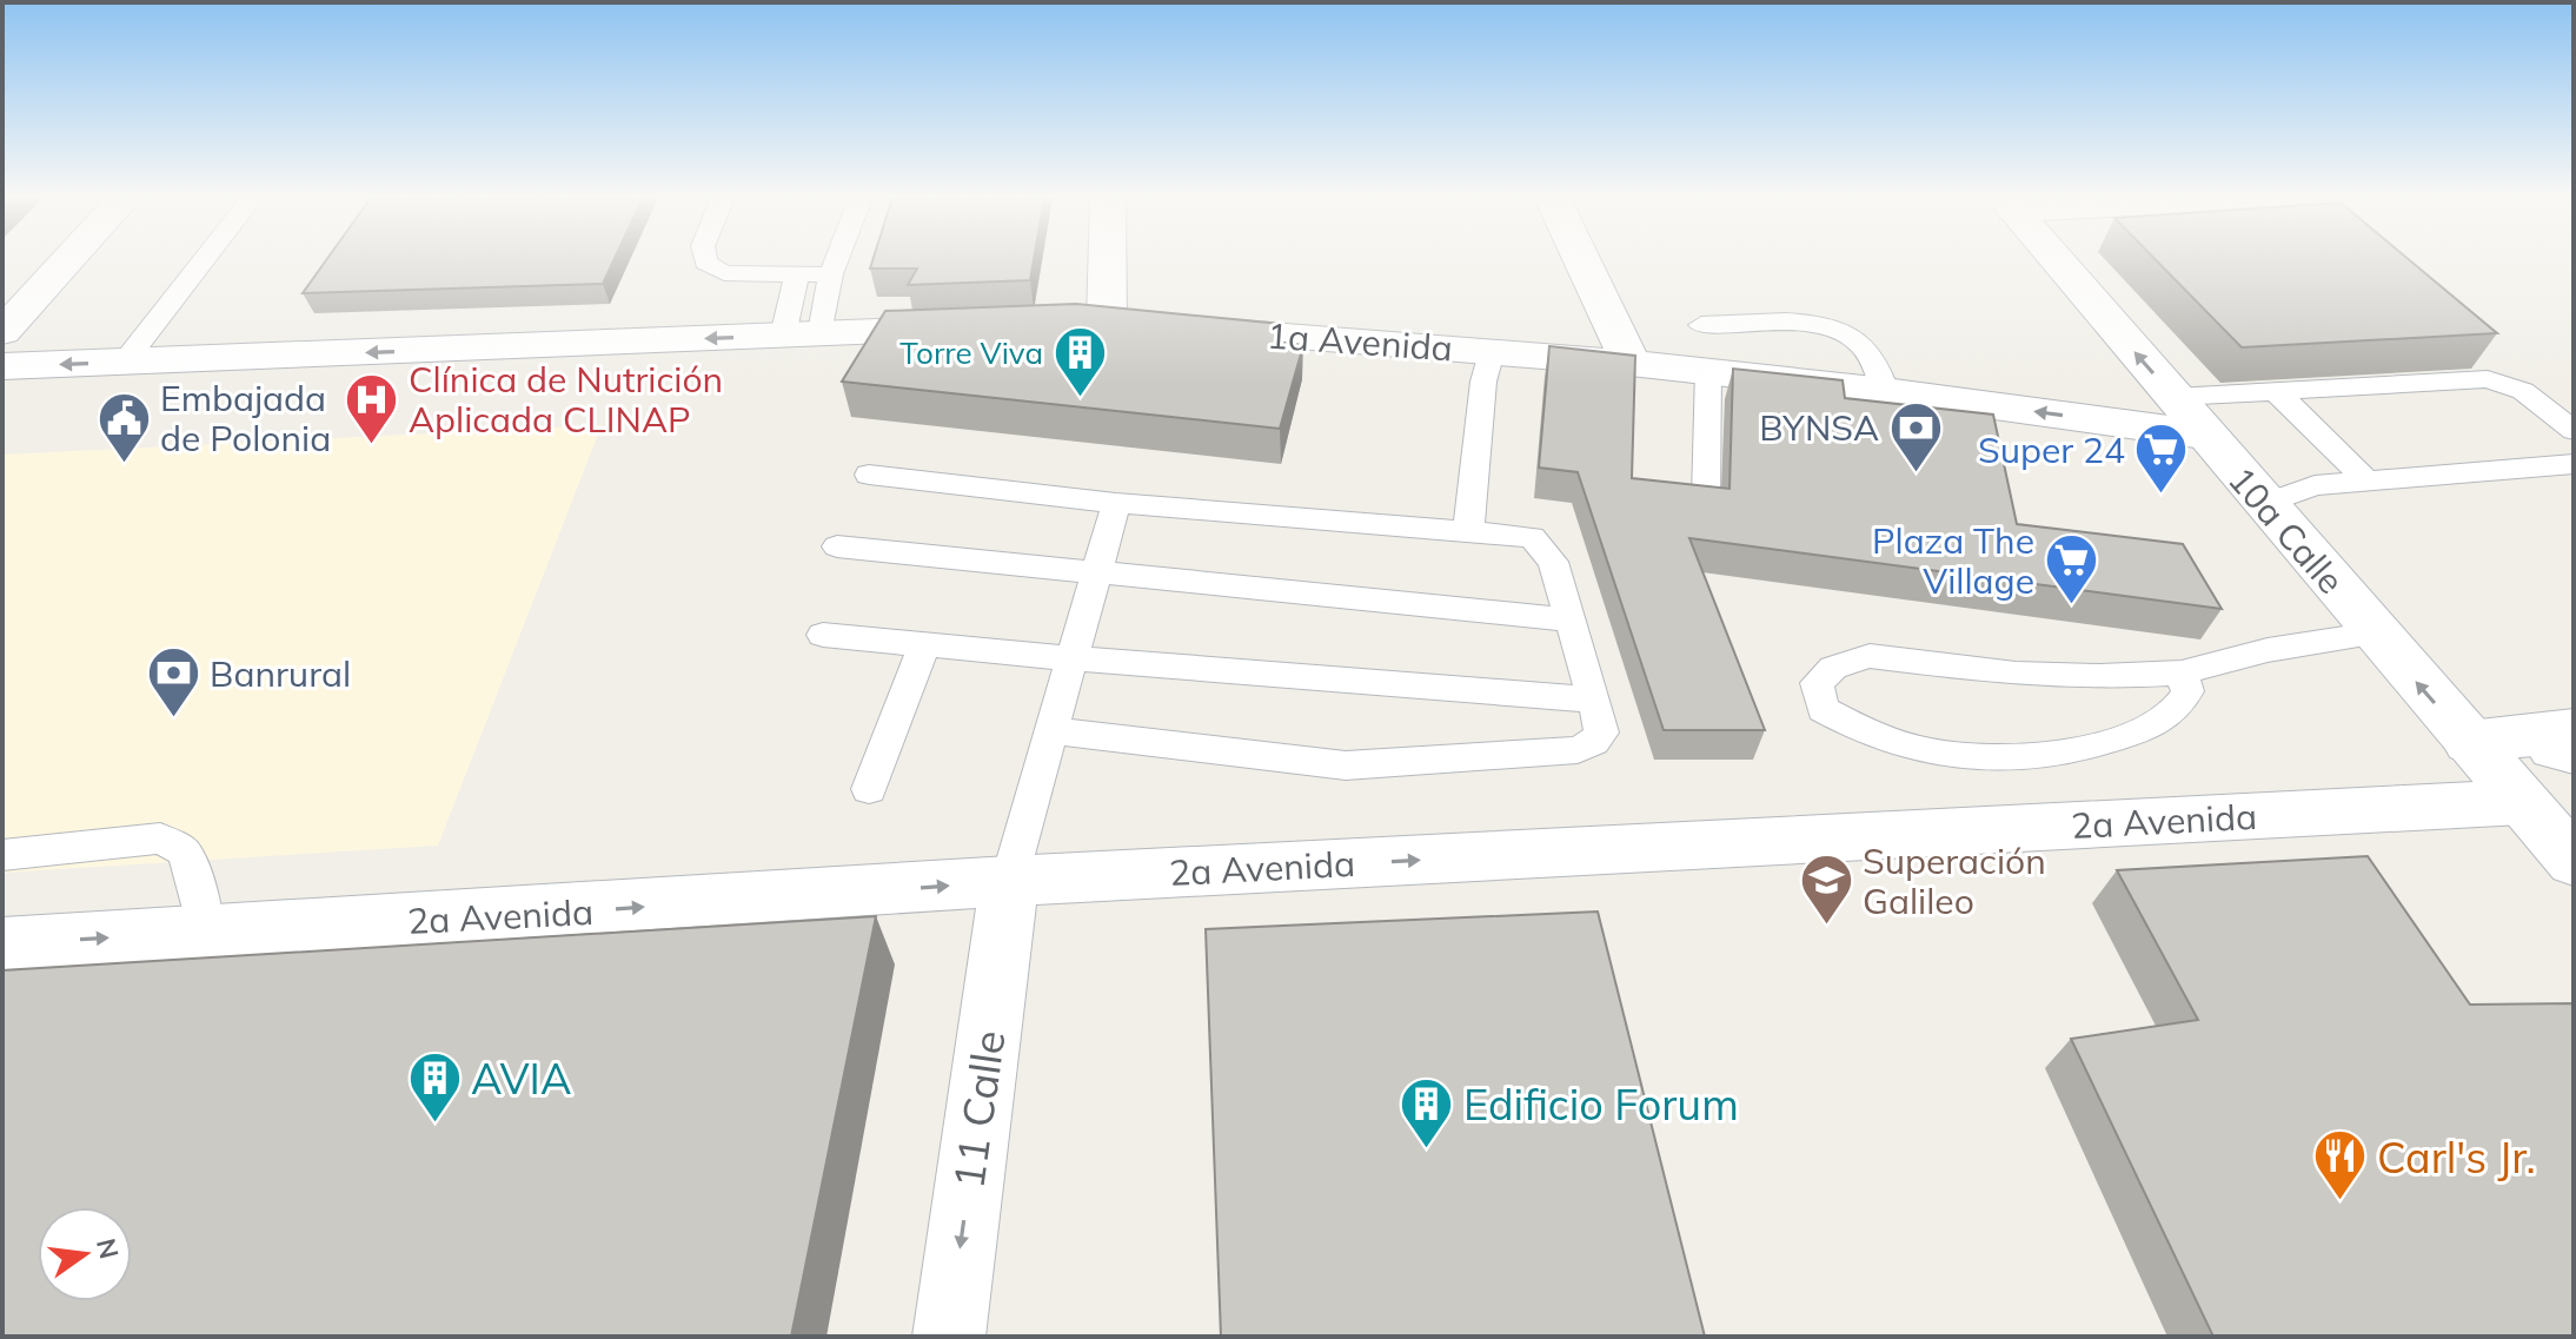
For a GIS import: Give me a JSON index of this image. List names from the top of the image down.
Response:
{
  "streets": {
    "street": [
      "1a Avenida",
      "10a Calle",
      "2a Avenida",
      "11 Calle"
    ]
  },
  "crossings": [
    ["1a Avenida", "10a Calle"],
    ["10a Calle", "2a Avenida"],
    ["2a Avenida", "11 Calle"]
  ],
  "one_way": ["10a Calle", "2a Avenida", "11 Calle"],
  "places": {
    "building": ["Torre Viva", "AVIA", "Edificio Forum"],
    "hospital": ["Clínica de Nutrición Aplicada CLINAP"],
    "public building": ["Embajada de Polonia"],
    "bank": ["BYNSA", "Banrural"],
    "supermarket": ["Super 24", "Plaza The Village"],
    "school or university": ["Superación Galileo"],
    "restaurant": ["Carl's Jr."]
  },
  "north": "right"
}
